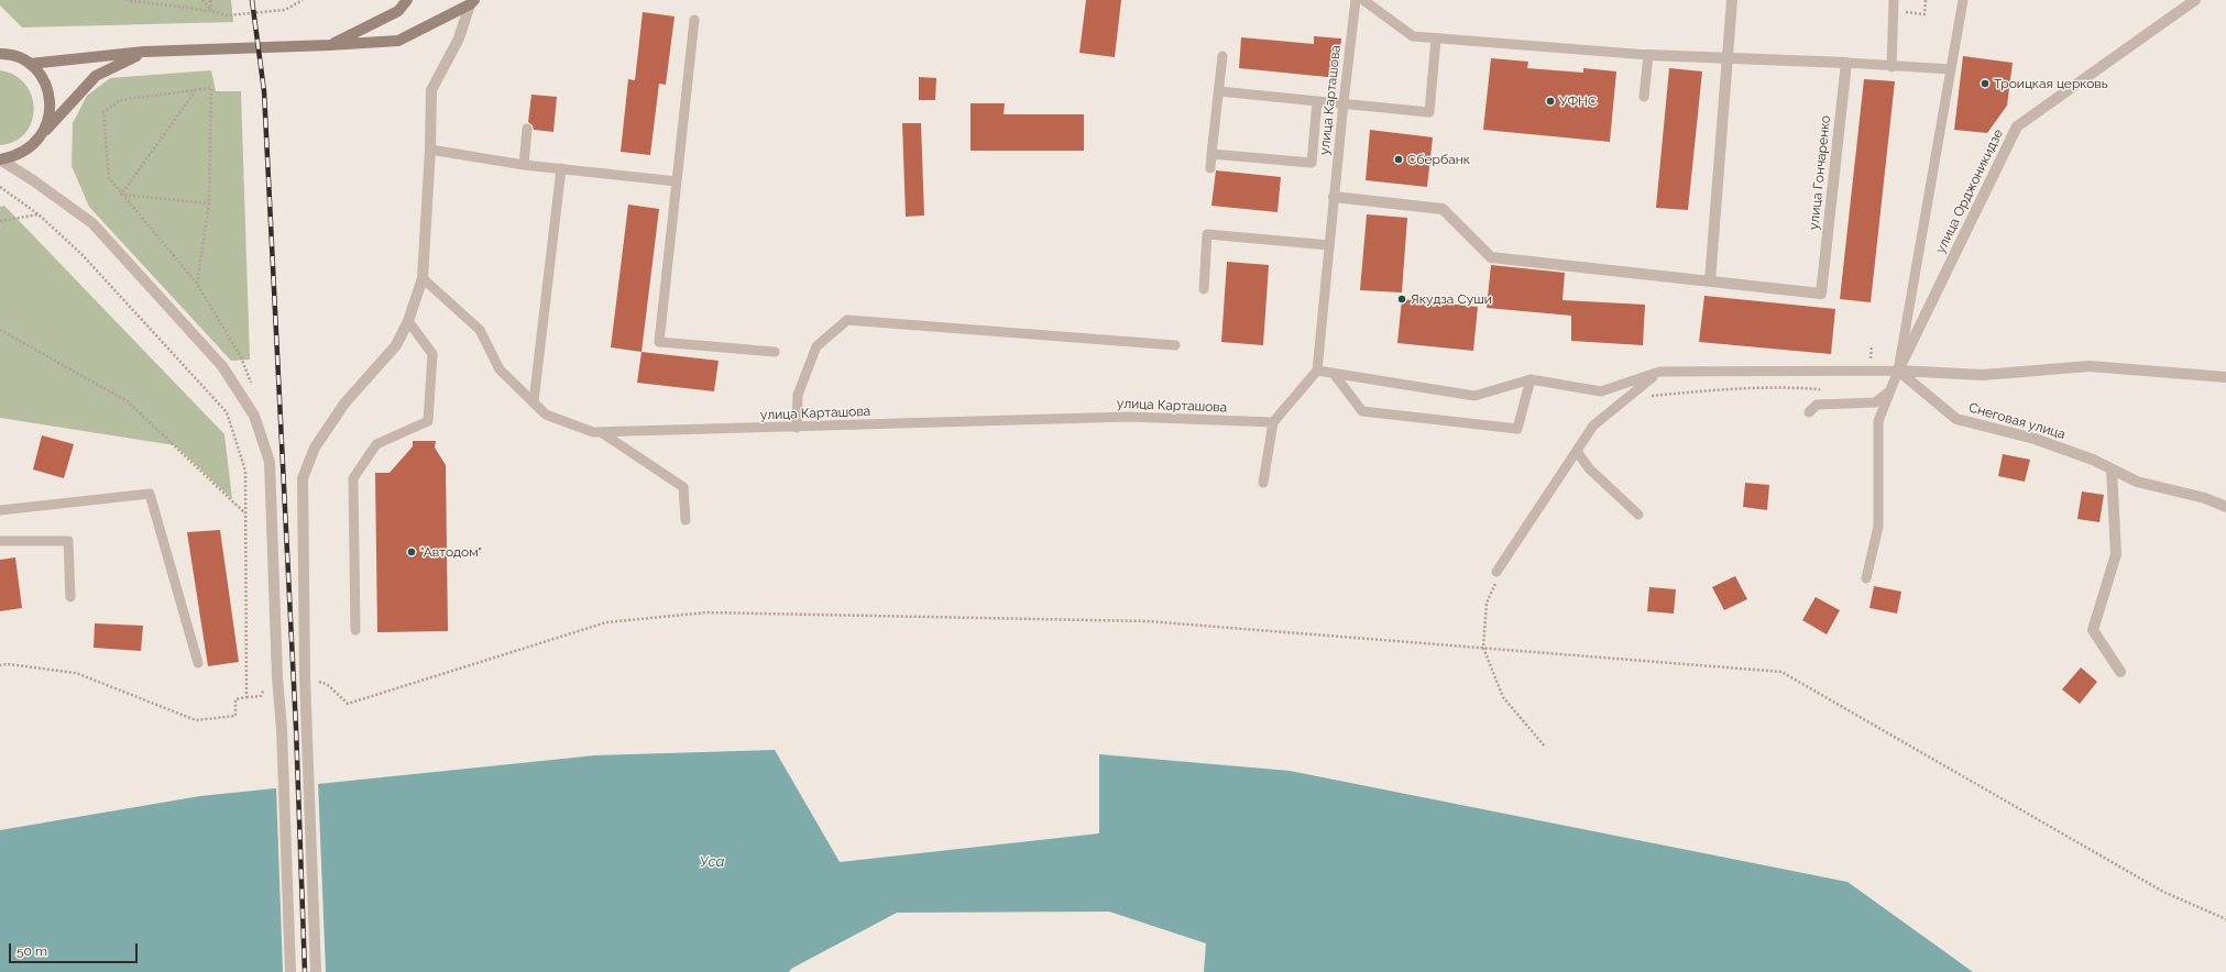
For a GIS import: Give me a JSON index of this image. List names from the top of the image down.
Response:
{
  "streets": {
    "street": ["улица Гончаренко", "улица Орджоникидзе", "Снеговая улица"],
    "lane": ["улица Карташова"]
  },
  "crossings": [
    ["улица Карташова", "улица Гончаренко"],
    ["улица Орджоникидзе", "Снеговая улица"]
  ],
  "water": ["Уса"],
  "places": [
    "Троицкая церковь",
    "УФНС",
    "Сбербанк",
    "Якудза Суши",
    "\"Автодом\""
  ],
  "scale_bar": "50 m"
}
